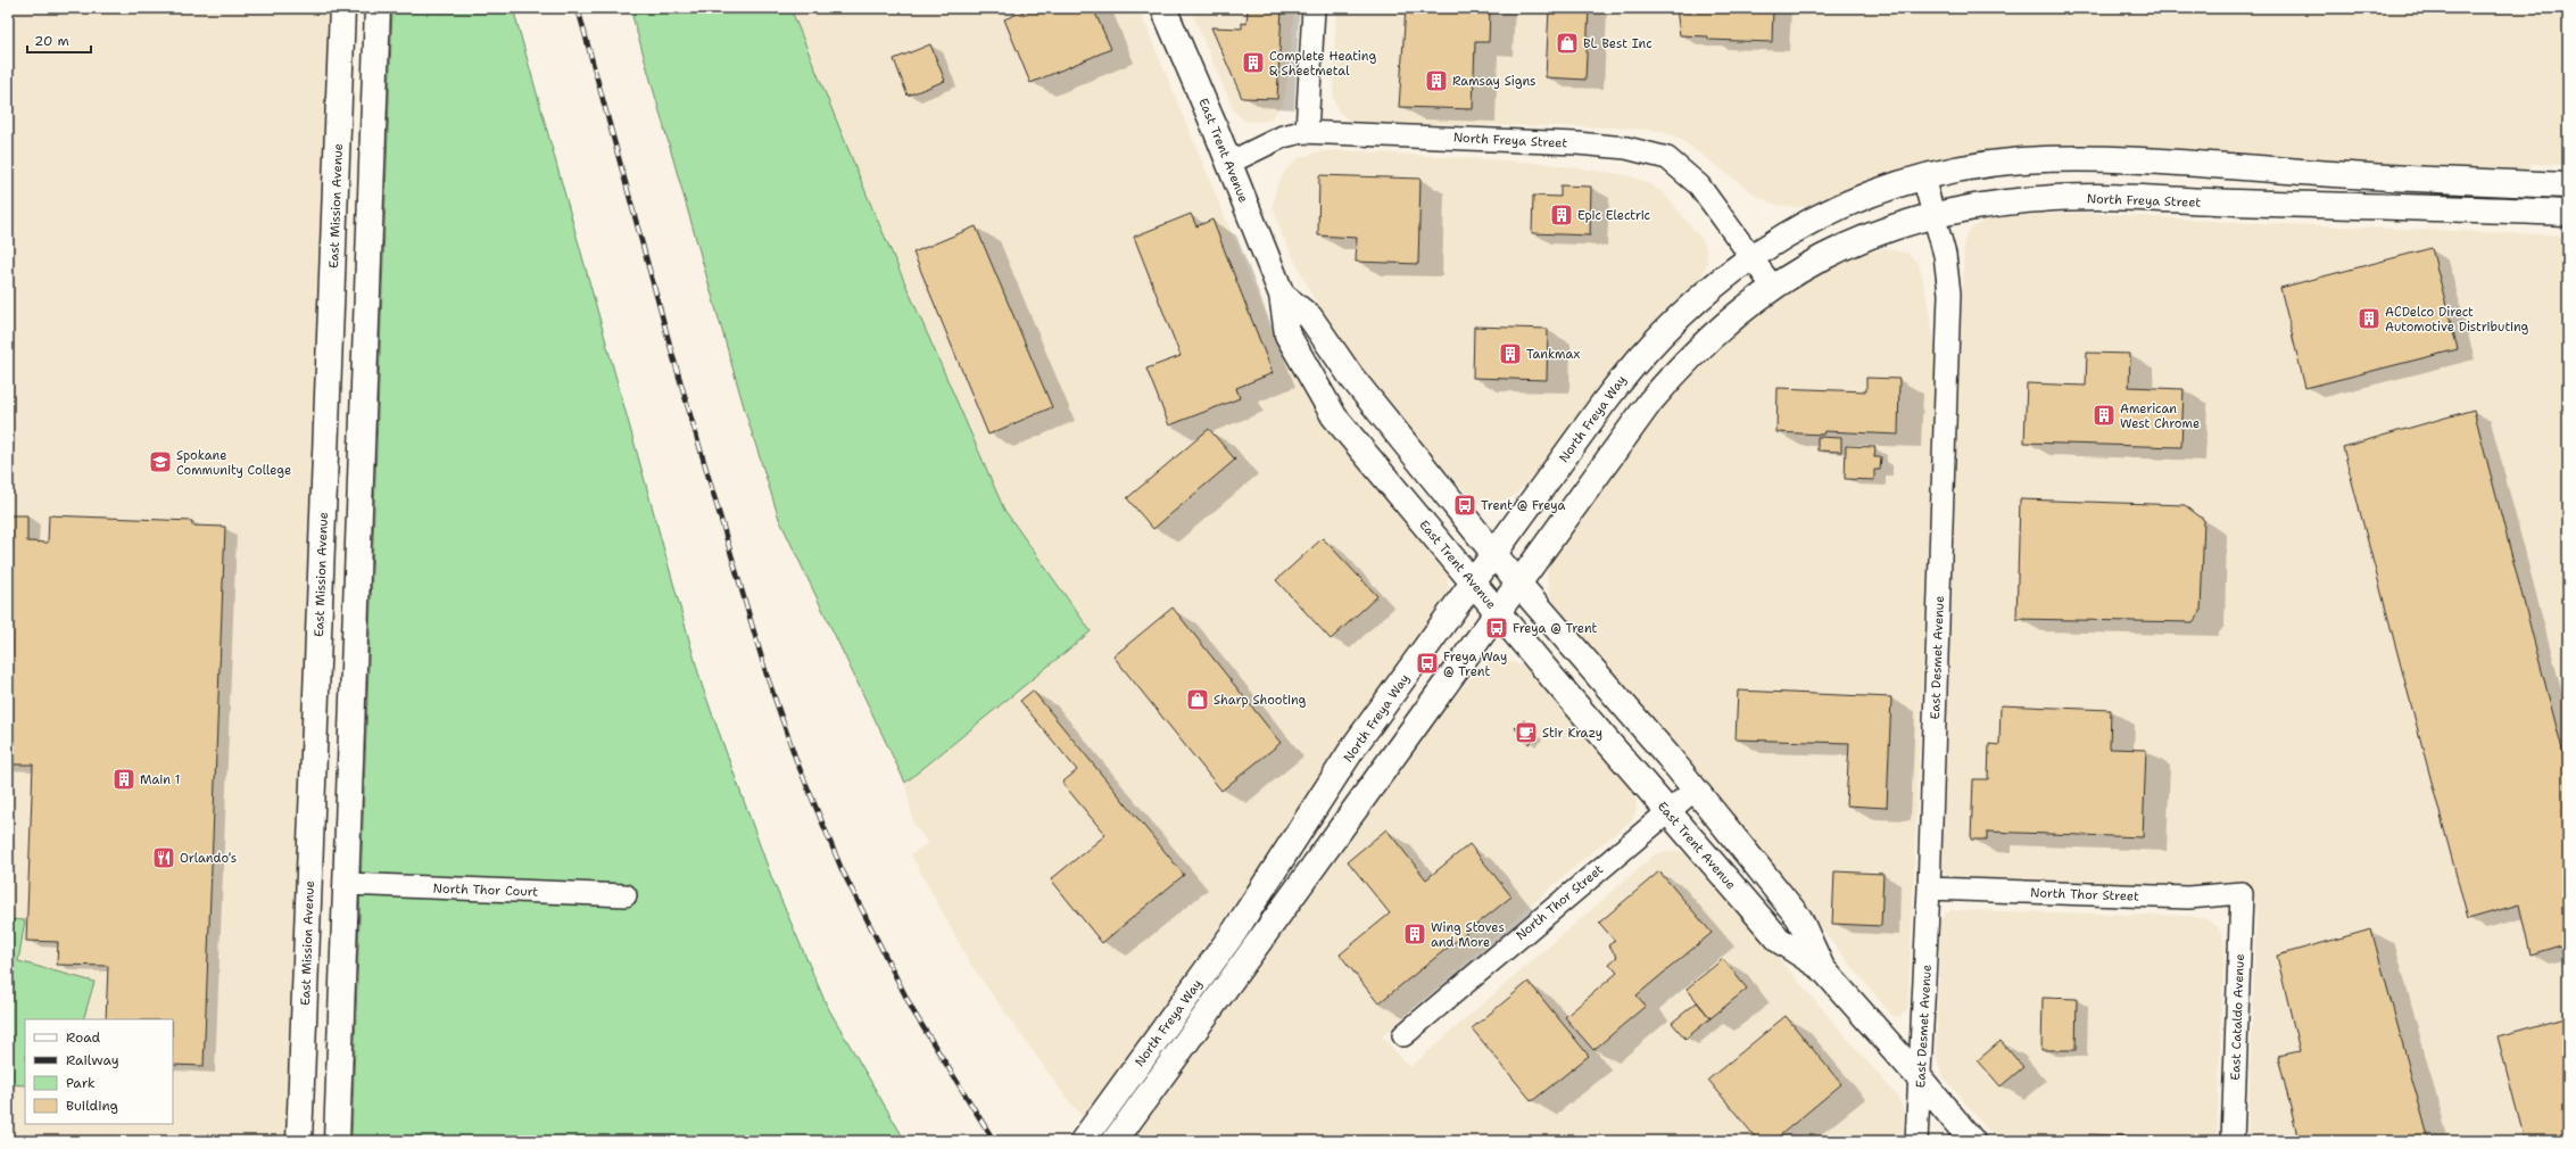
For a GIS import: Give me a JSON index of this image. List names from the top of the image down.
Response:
{
  "streets": {
    "main road": [
      "North Freya Street",
      "East Trent Avenue",
      "East Mission Avenue",
      "North Freya Way"
    ],
    "street": [
      "East Desmet Avenue",
      "North Thor Court",
      "North Thor Street",
      "East Cataldo Avenue"
    ]
  },
  "crossings": [
    ["North Freya Street", "East Trent Avenue"],
    ["North Freya Street", "North Freya Way"],
    ["North Freya Street", "East Desmet Avenue"],
    ["East Trent Avenue", "North Freya Way"],
    ["East Trent Avenue", "East Desmet Avenue"],
    ["East Trent Avenue", "North Thor Street"],
    ["East Desmet Avenue", "North Thor Street"],
    ["North Thor Street", "East Cataldo Avenue"]
  ],
  "places": {
    "shop": ["BL Best Inc", "Sharp Shooting"],
    "building": [
      "Complete Heating & Sheetmetal",
      "Ramsay Signs",
      "Epic Electric",
      "ACDelco Direct Automotive Distributing",
      "Tankmax",
      "American West Chrome",
      "Main 1",
      "Wing Stoves and More"
    ],
    "school or university": ["Spokane Community College"],
    "bus stop": ["Trent @ Freya", "Freya @ Trent", "Freya Way @ Trent"],
    "cafe": ["Stir Krazy"],
    "restaurant": ["Orlando's"]
  },
  "legend": [
    "Road",
    "Railway",
    "Park",
    "Building"
  ],
  "scale_bar": "20 m"
}
